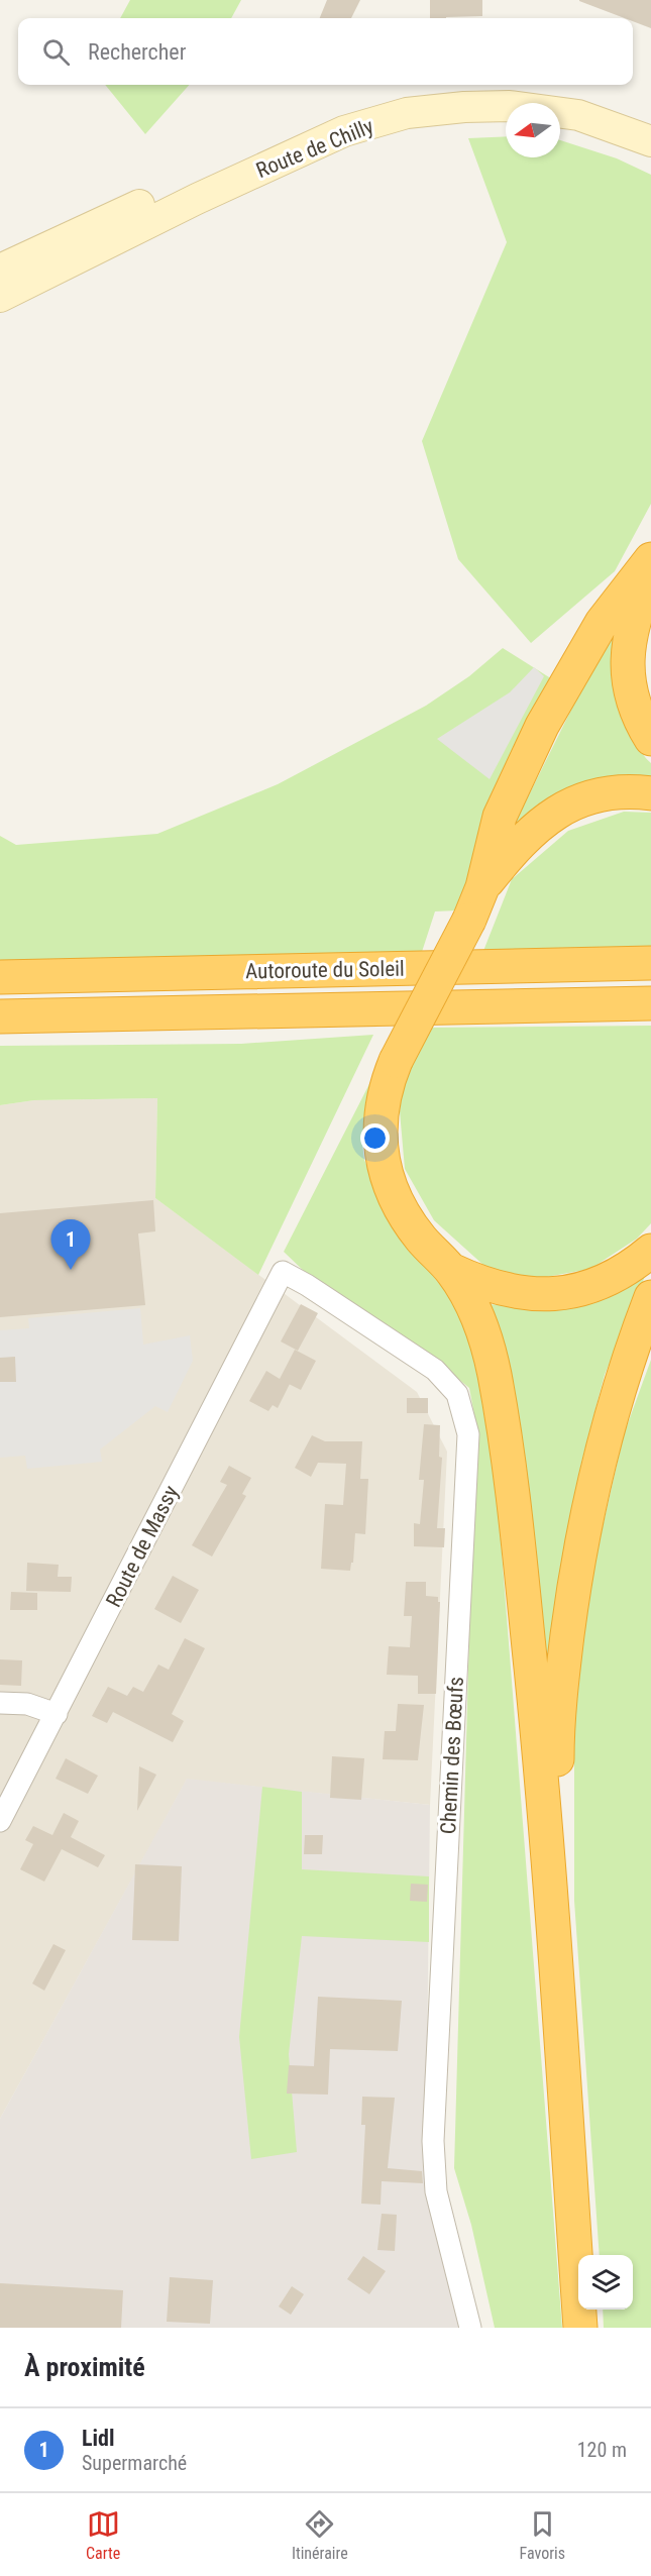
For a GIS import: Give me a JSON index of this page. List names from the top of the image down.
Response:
{
  "streets": {
    "highway": ["Autoroute du Soleil"],
    "main road": ["Route de Chilly"],
    "street": ["Route de Massy", "Chemin des Bœufs"]
  },
  "crossings": [
    ["Route de Massy", "Chemin des Bœufs"]
  ],
  "north": "left",
  "page": {
    "search": "Rechercher",
    "pins": "1",
    "heading": "À proximité",
    "list": [
      {
        "mark": "1",
        "name": "Lidl",
        "note": "Supermarché",
        "value": "120 m"
      }
    ],
    "nav": ["Carte", "Itinéraire", "Favoris"]
  }
}
